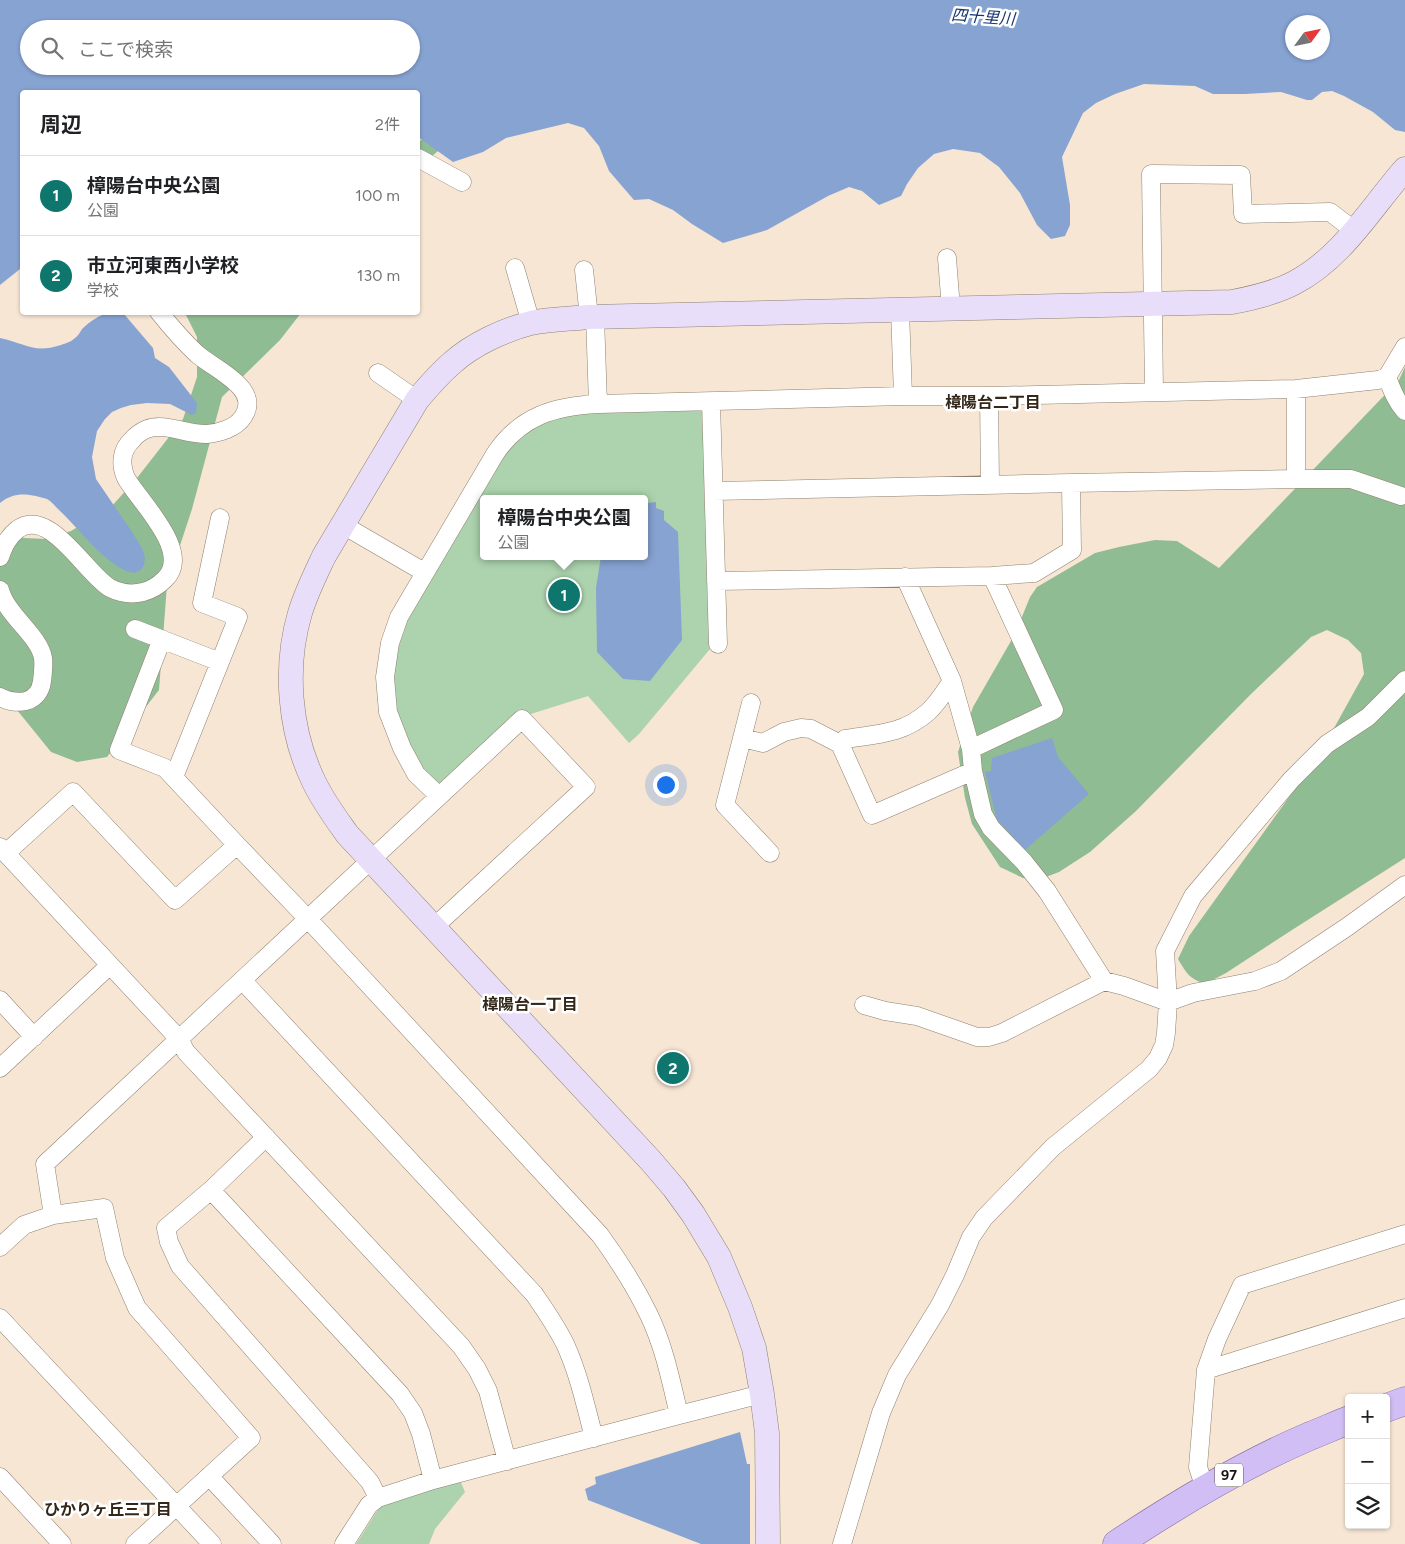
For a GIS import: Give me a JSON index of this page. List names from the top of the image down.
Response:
{
  "streets": {
    "main road": ["97"]
  },
  "districts": ["樟陽台二丁目", "樟陽台一丁目", "ひかりヶ丘三丁目"],
  "water": ["四十里川"],
  "north": "top right",
  "page": {
    "search": "ここで検索",
    "heading": ["周辺", "2件"],
    "list": [
      {
        "mark": "1",
        "name": "樟陽台中央公園",
        "note": "公園",
        "value": "100 m"
      },
      {
        "mark": "2",
        "name": "市立河東西小学校",
        "note": "学校",
        "value": "130 m"
      }
    ],
    "popup": ["樟陽台中央公園", "公園"],
    "pins": ["1", "2"],
    "map_buttons": ["+", "−"]
  }
}
